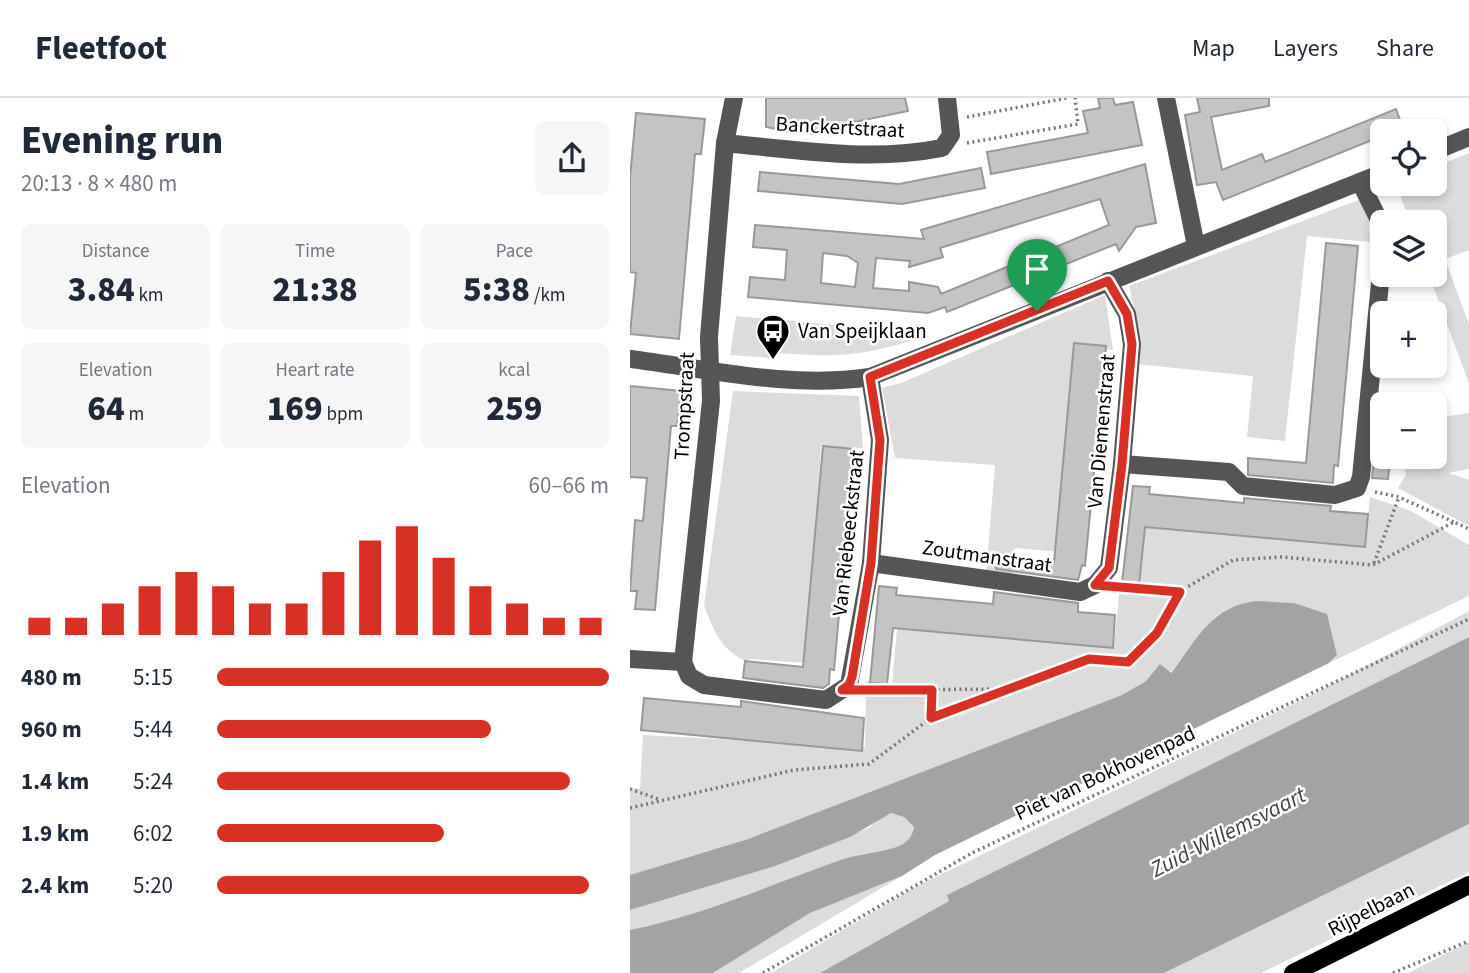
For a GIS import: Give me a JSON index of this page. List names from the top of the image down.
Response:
{
  "streets": {
    "main road": ["Rijpelbaan"],
    "street": [
      "Banckertstraat",
      "Trompstraat",
      "Van Diemenstraat",
      "Van Riebeeckstraat",
      "Zoutmanstraat"
    ],
    "path": ["Piet van Bokhovenpad"]
  },
  "crossings": [
    ["Banckertstraat", "Trompstraat"],
    ["Van Diemenstraat", "Zoutmanstraat"],
    ["Van Riebeeckstraat", "Zoutmanstraat"]
  ],
  "water": ["Zuid-Willemsvaart"],
  "places": {
    "bus stop": ["Van Speijklaan"]
  },
  "page": {
    "header": "Fleetfoot",
    "nav": ["Map", "Layers", "Share"],
    "heading": ["Evening run", "20:13 · 8 × 480 m"],
    "map_buttons": ["+", "−"],
    "stats": [
      ["Distance", "3.84 km"],
      ["Time", "21:38"],
      ["Pace", "5:38 /km"],
      ["Elevation", "64 m"],
      ["Heart rate", "169 bpm"],
      ["kcal", "259"]
    ],
    "chart": ["Elevation", "60–66 m"],
    "list": [
      {
        "name": "480 m",
        "note": "5:15"
      },
      {
        "name": "960 m",
        "note": "5:44"
      },
      {
        "name": "1.4 km",
        "note": "5:24"
      },
      {
        "name": "1.9 km",
        "note": "6:02"
      },
      {
        "name": "2.4 km",
        "note": "5:20"
      }
    ]
  }
}
